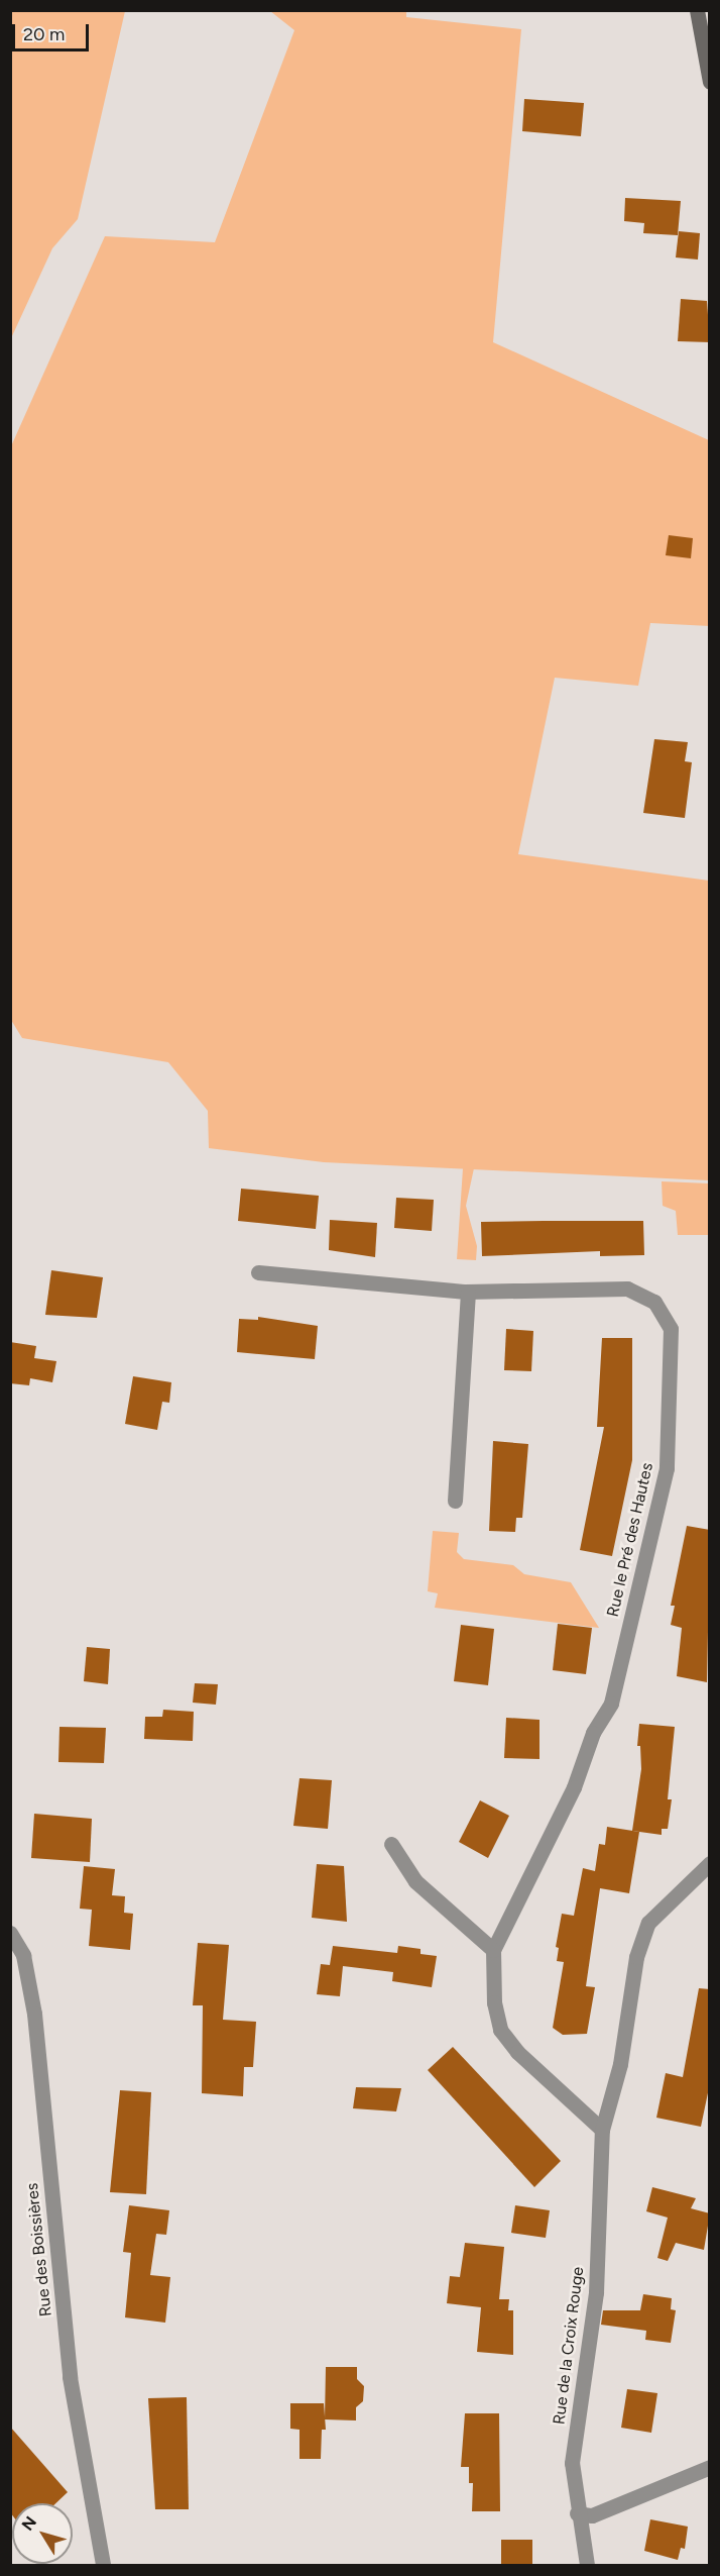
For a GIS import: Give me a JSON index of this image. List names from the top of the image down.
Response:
{
  "streets": {
    "street": ["Rue le Pré des Hautes", "Rue des Boissières", "Rue de la Croix Rouge"]
  },
  "crossings": [
    ["Rue le Pré des Hautes", "Rue de la Croix Rouge"]
  ],
  "scale_bar": "20 m",
  "north": "top left"
}
